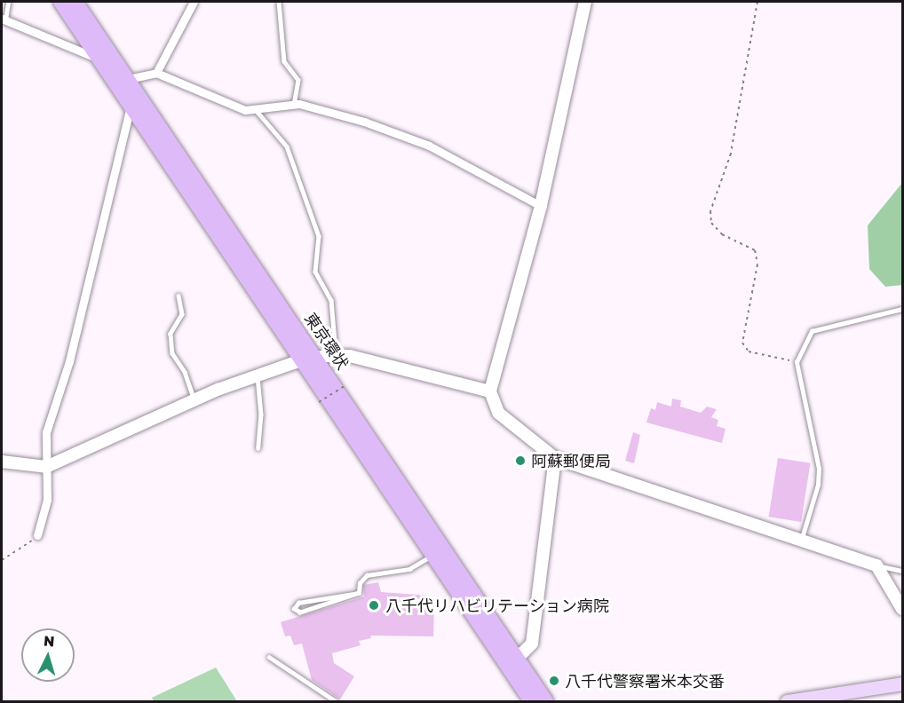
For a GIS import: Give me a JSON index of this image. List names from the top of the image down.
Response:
{
  "streets": {
    "highway": ["東京環状"]
  },
  "places": ["阿蘇郵便局", "八千代リハビリテーション病院", "八千代警察署米本交番"],
  "north": "top"
}
